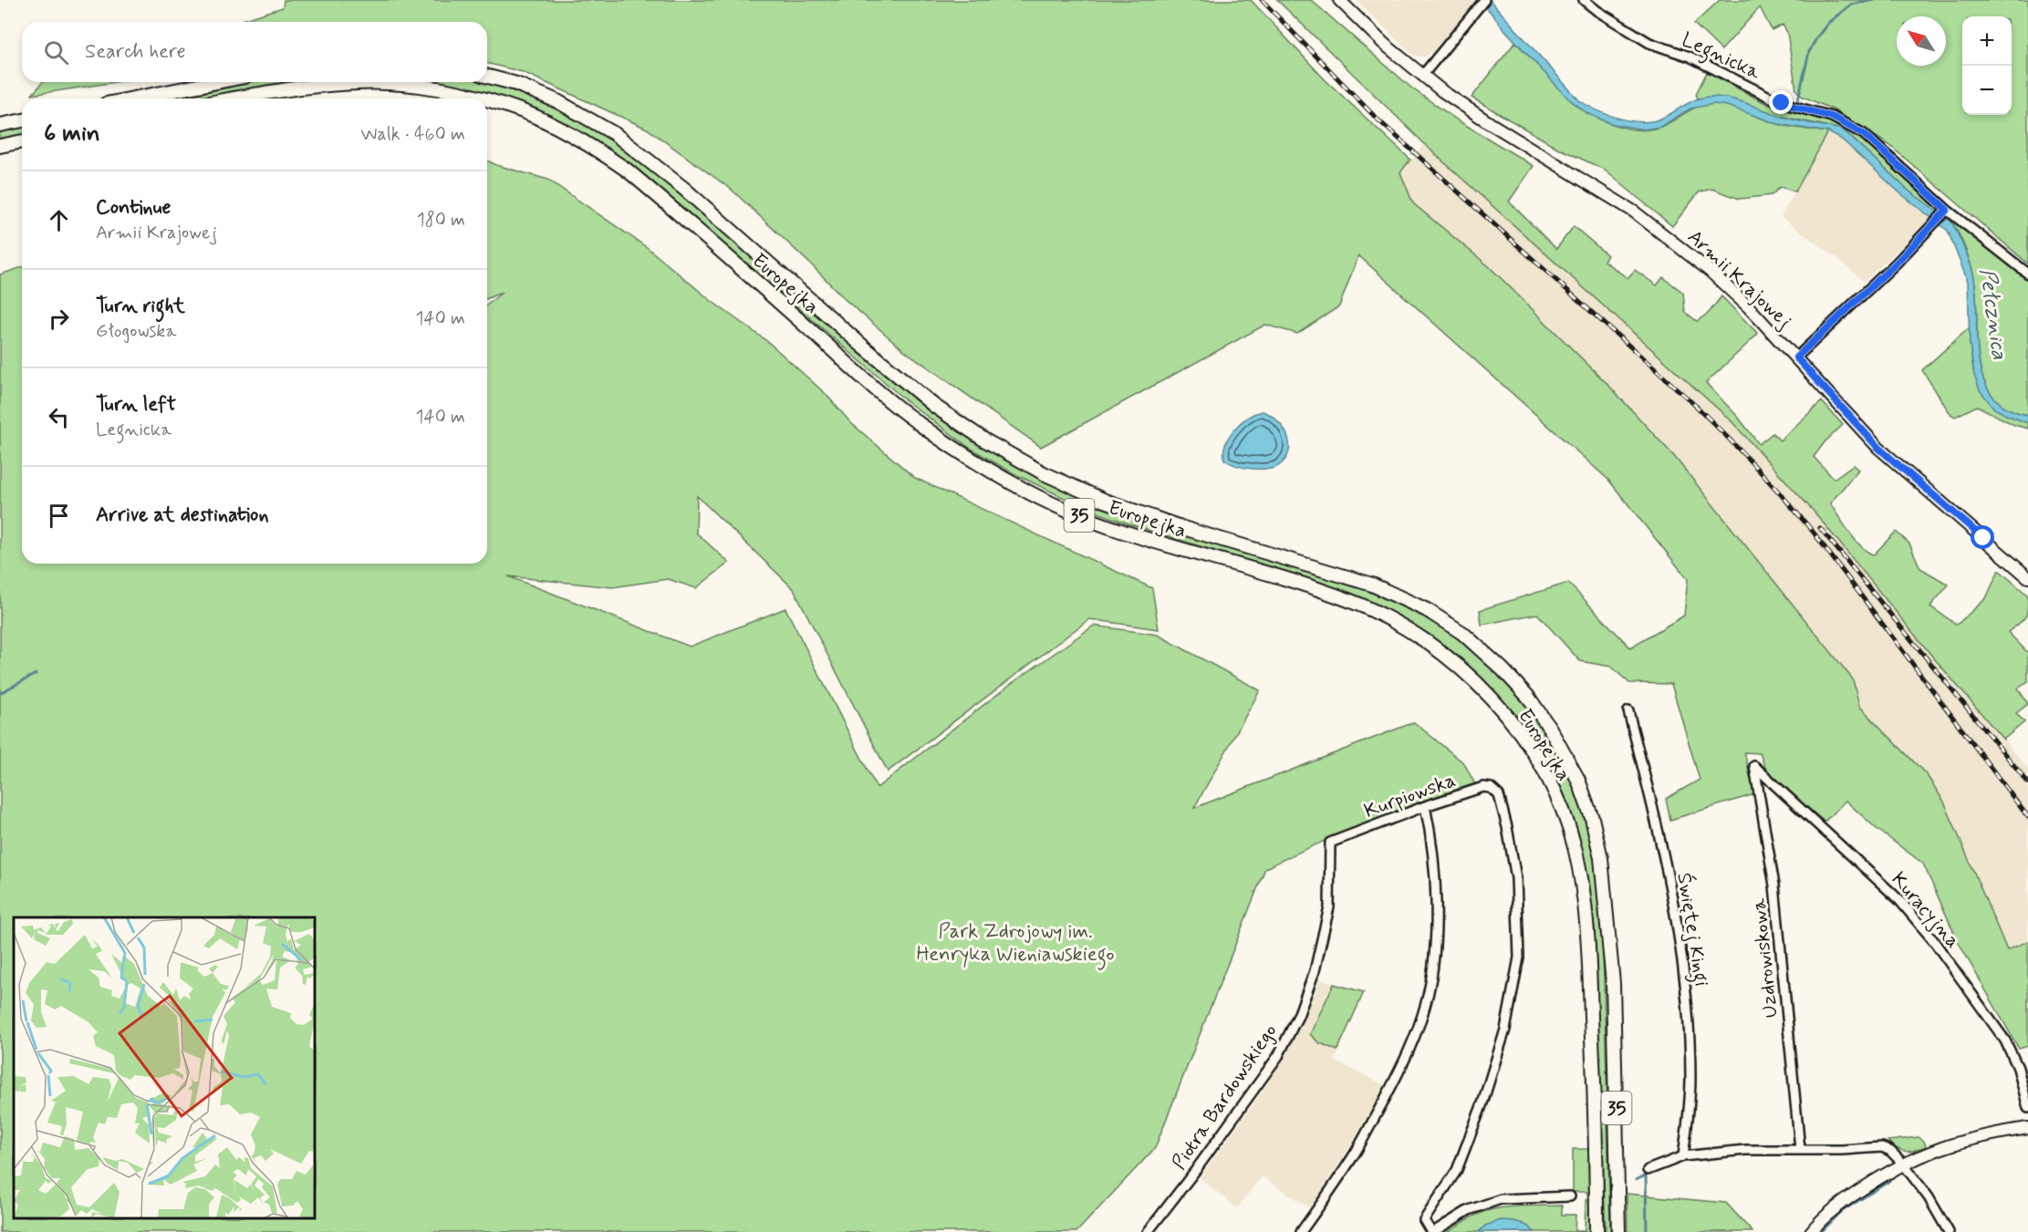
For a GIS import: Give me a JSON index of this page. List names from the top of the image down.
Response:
{
  "streets": {
    "main road": ["Armii Krajowej", "Europejka", "35"],
    "street": [
      "Legnicka",
      "Kurpiowska",
      "Kuracyjna",
      "Świętej Kingi",
      "Uzdrowiskowa",
      "Piotra Bardowskiego"
    ]
  },
  "crossings": [
    ["Kurpiowska", "Piotra Bardowskiego"],
    ["Kuracyjna", "Uzdrowiskowa"]
  ],
  "water": ["Pełcznica"],
  "parks": ["Park Zdrojowy im. Henryka Wieniawskiego"],
  "north": "top left",
  "page": {
    "map_buttons": ["+", "−"],
    "search": "Search here",
    "heading": ["6 min", "Walk · 460 m"],
    "list": [
      ["Continue", "Armii Krajowej", "180 m"],
      ["Turn right", "Głogowska", "140 m"],
      ["Turn left", "Legnicka", "140 m"],
      "Arrive at destination"
    ]
  }
}
